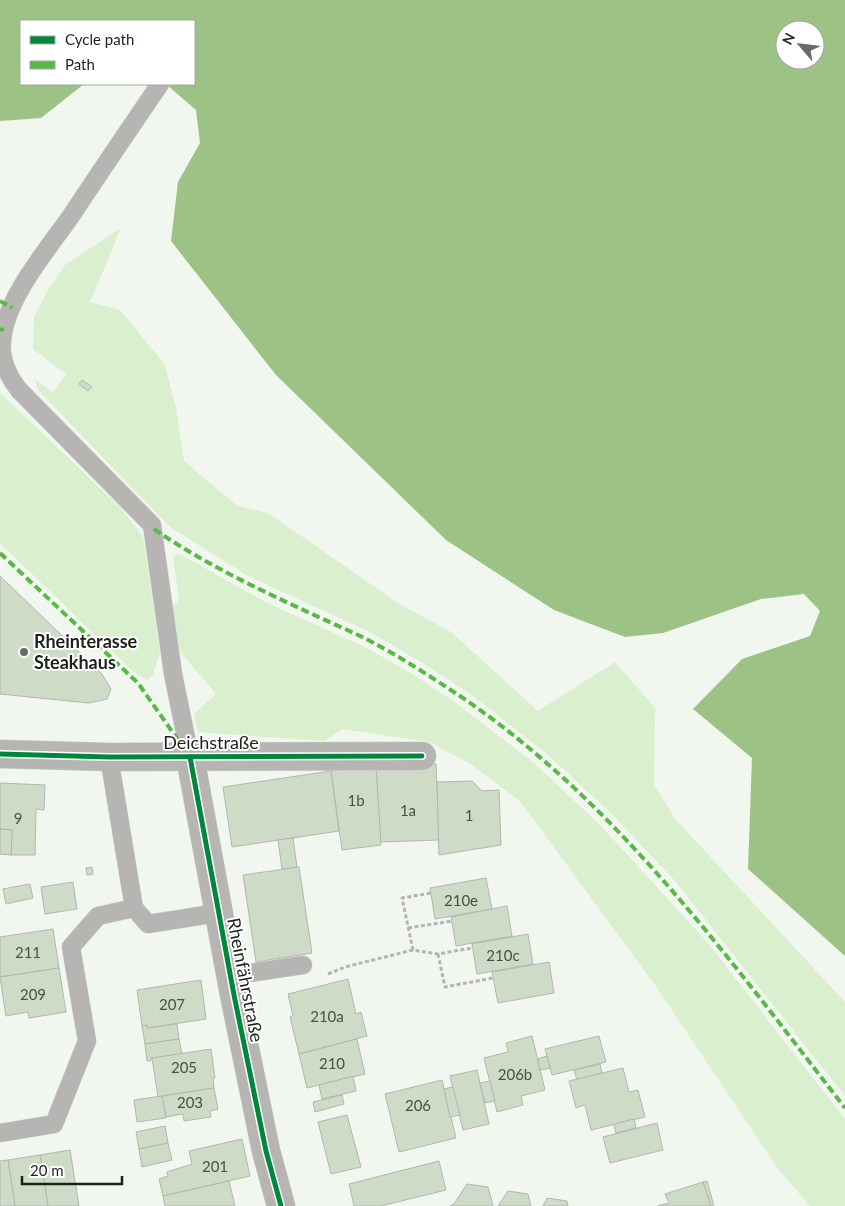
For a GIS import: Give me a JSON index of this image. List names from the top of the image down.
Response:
{
  "streets": {
    "street": ["Deichstraße", "Rheinfährstraße"]
  },
  "crossings": [
    ["Deichstraße", "Rheinfährstraße"]
  ],
  "places": ["Rheinterasse Steakhaus"],
  "house_numbers": [
    "1b",
    "1a",
    "1",
    "9",
    "210e",
    "211",
    "210c",
    "209",
    "207",
    "210a",
    "210",
    "205",
    "206b",
    "203",
    "206",
    "201"
  ],
  "legend": ["Cycle path", "Path"],
  "scale_bar": "20 m",
  "north": "top left"
}
